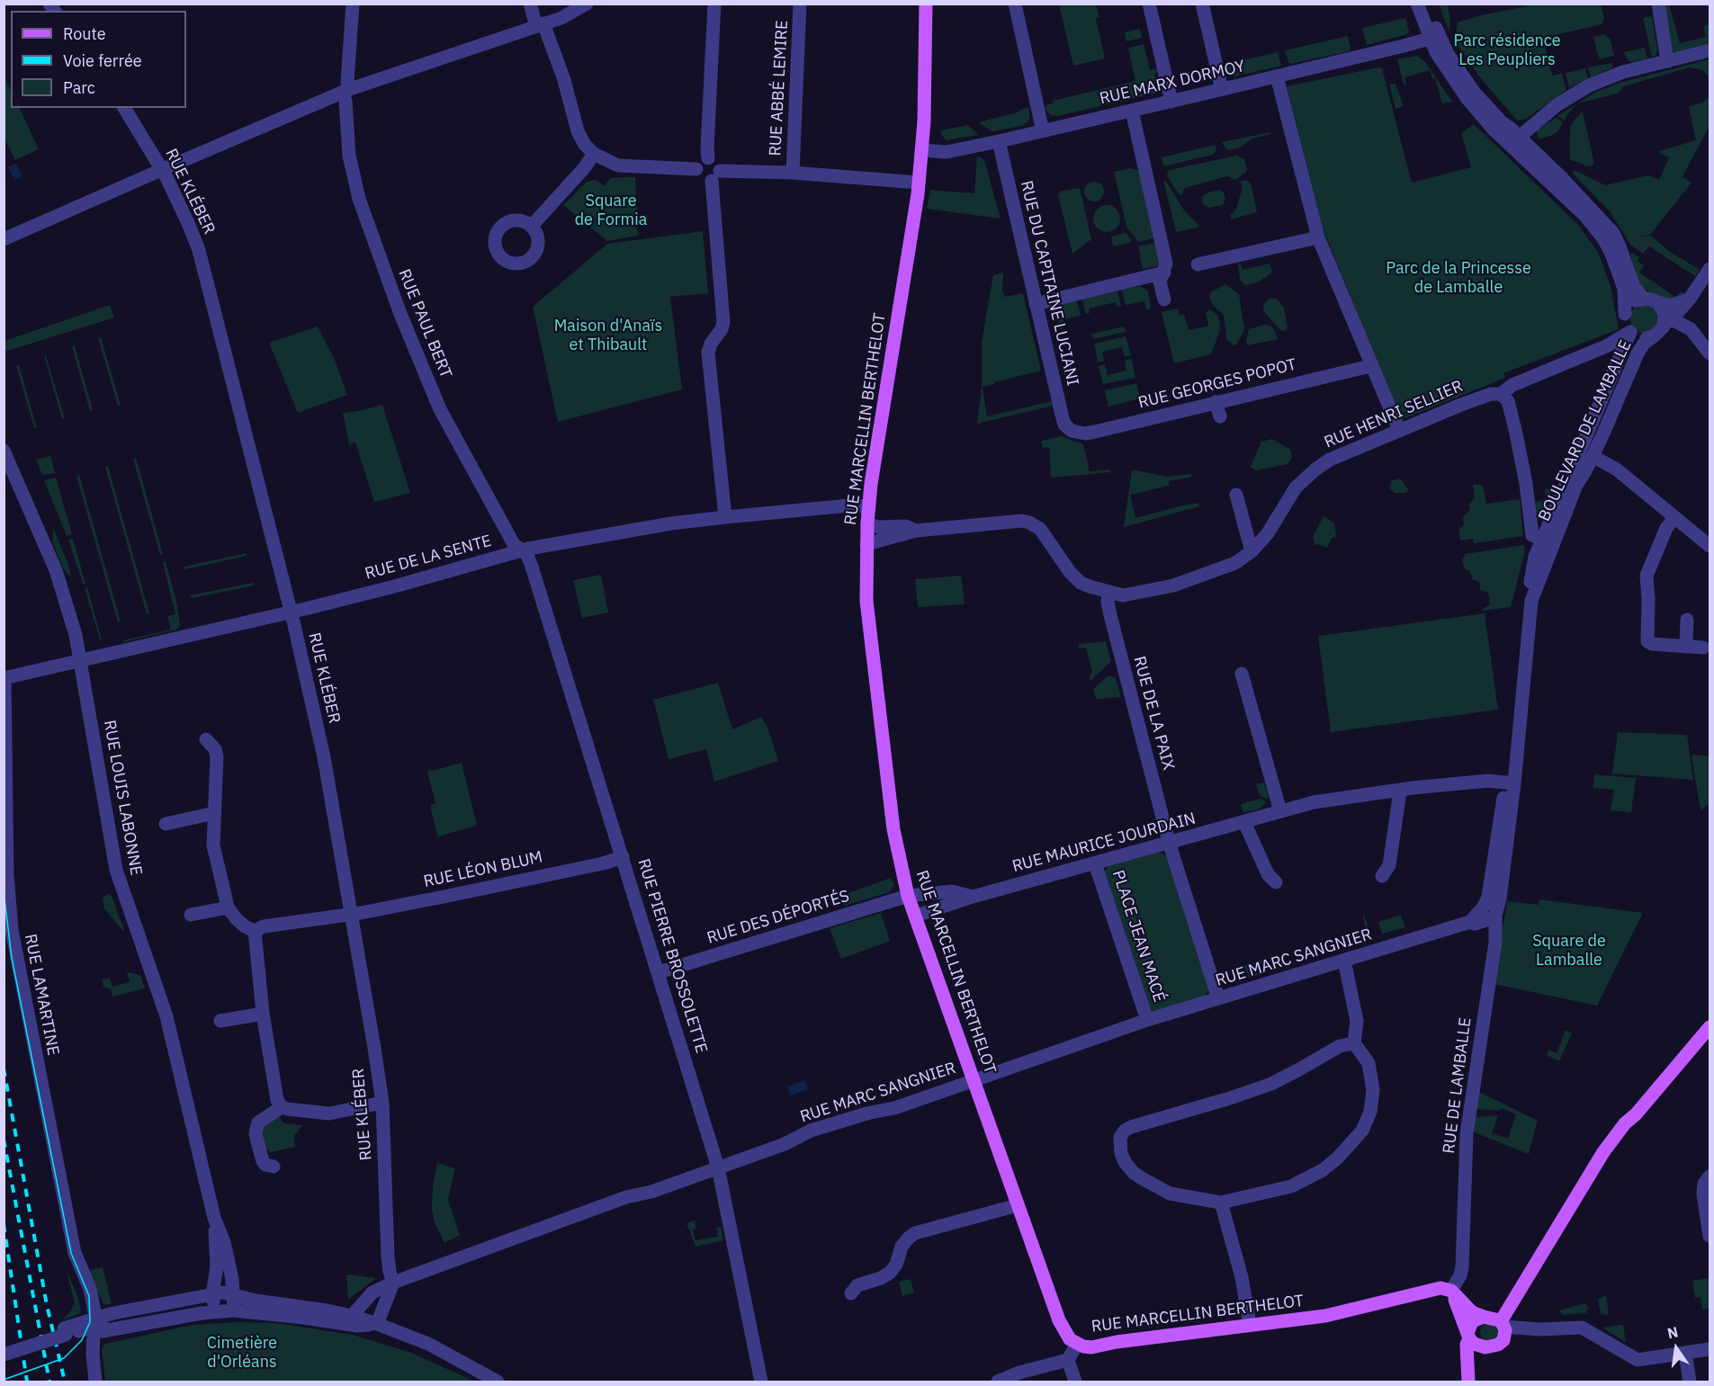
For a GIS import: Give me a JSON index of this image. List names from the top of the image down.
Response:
{
  "streets": {
    "main road": ["RUE MARCELLIN BERTHELOT"],
    "street": [
      "RUE MARX DORMOY",
      "RUE ABBÉ LEMIRE",
      "RUE KLÉBER",
      "RUE DU CAPITAINE LUCIANI",
      "RUE PAUL BERT",
      "RUE GEORGES POPOT",
      "RUE HENRI SELLIER",
      "BOULEVARD DE LAMBALLE",
      "RUE DE LA SENTE",
      "RUE DE LA PAIX",
      "RUE LOUIS LABONNE",
      "RUE MAURICE JOURDAIN",
      "RUE LÉON BLUM",
      "RUE DES DÉPORTÉS",
      "PLACE JEAN MACÉ",
      "RUE PIERRE BROSSOLETTE",
      "RUE MARC SANGNIER",
      "RUE LAMARTINE",
      "RUE DE LAMBALLE"
    ]
  },
  "crossings": [
    ["RUE MARX DORMOY", "RUE DU CAPITAINE LUCIANI"],
    ["RUE MARX DORMOY", "RUE MARCELLIN BERTHELOT"],
    ["RUE KLÉBER", "RUE DE LA SENTE"],
    ["RUE KLÉBER", "RUE LÉON BLUM"],
    ["RUE KLÉBER", "RUE MARC SANGNIER"],
    ["RUE DU CAPITAINE LUCIANI", "RUE GEORGES POPOT"],
    ["RUE PAUL BERT", "RUE DE LA SENTE"],
    ["RUE PAUL BERT", "RUE PIERRE BROSSOLETTE"],
    ["RUE HENRI SELLIER", "RUE MARCELLIN BERTHELOT"],
    ["RUE HENRI SELLIER", "BOULEVARD DE LAMBALLE"],
    ["RUE HENRI SELLIER", "RUE DE LA PAIX"],
    ["RUE MARCELLIN BERTHELOT", "RUE DE LA SENTE"],
    ["RUE MARCELLIN BERTHELOT", "RUE MAURICE JOURDAIN"],
    ["RUE MARCELLIN BERTHELOT", "RUE DES DÉPORTÉS"],
    ["RUE MARCELLIN BERTHELOT", "RUE MARC SANGNIER"],
    ["RUE MARCELLIN BERTHELOT", "RUE DE LAMBALLE"],
    ["BOULEVARD DE LAMBALLE", "RUE MAURICE JOURDAIN"],
    ["BOULEVARD DE LAMBALLE", "RUE MARC SANGNIER"],
    ["BOULEVARD DE LAMBALLE", "RUE DE LAMBALLE"],
    ["RUE DE LA SENTE", "RUE LOUIS LABONNE"],
    ["RUE DE LA SENTE", "RUE PIERRE BROSSOLETTE"],
    ["RUE DE LA SENTE", "RUE LAMARTINE"],
    ["RUE DE LA PAIX", "RUE MAURICE JOURDAIN"],
    ["RUE MAURICE JOURDAIN", "RUE DES DÉPORTÉS"],
    ["RUE MAURICE JOURDAIN", "PLACE JEAN MACÉ"],
    ["RUE LÉON BLUM", "RUE PIERRE BROSSOLETTE"],
    ["RUE DES DÉPORTÉS", "RUE PIERRE BROSSOLETTE"],
    ["PLACE JEAN MACÉ", "RUE MARC SANGNIER"],
    ["RUE PIERRE BROSSOLETTE", "RUE MARC SANGNIER"]
  ],
  "parks": [
    "Parc résidence Les Peupliers",
    "Square de Formia",
    "Parc de la Princesse de Lamballe",
    "Maison d'Anaïs et Thibault",
    "Square de Lamballe",
    "Cimetière d'Orléans"
  ],
  "legend": ["Route", "Voie ferrée", "Parc"],
  "north": "top"
}
